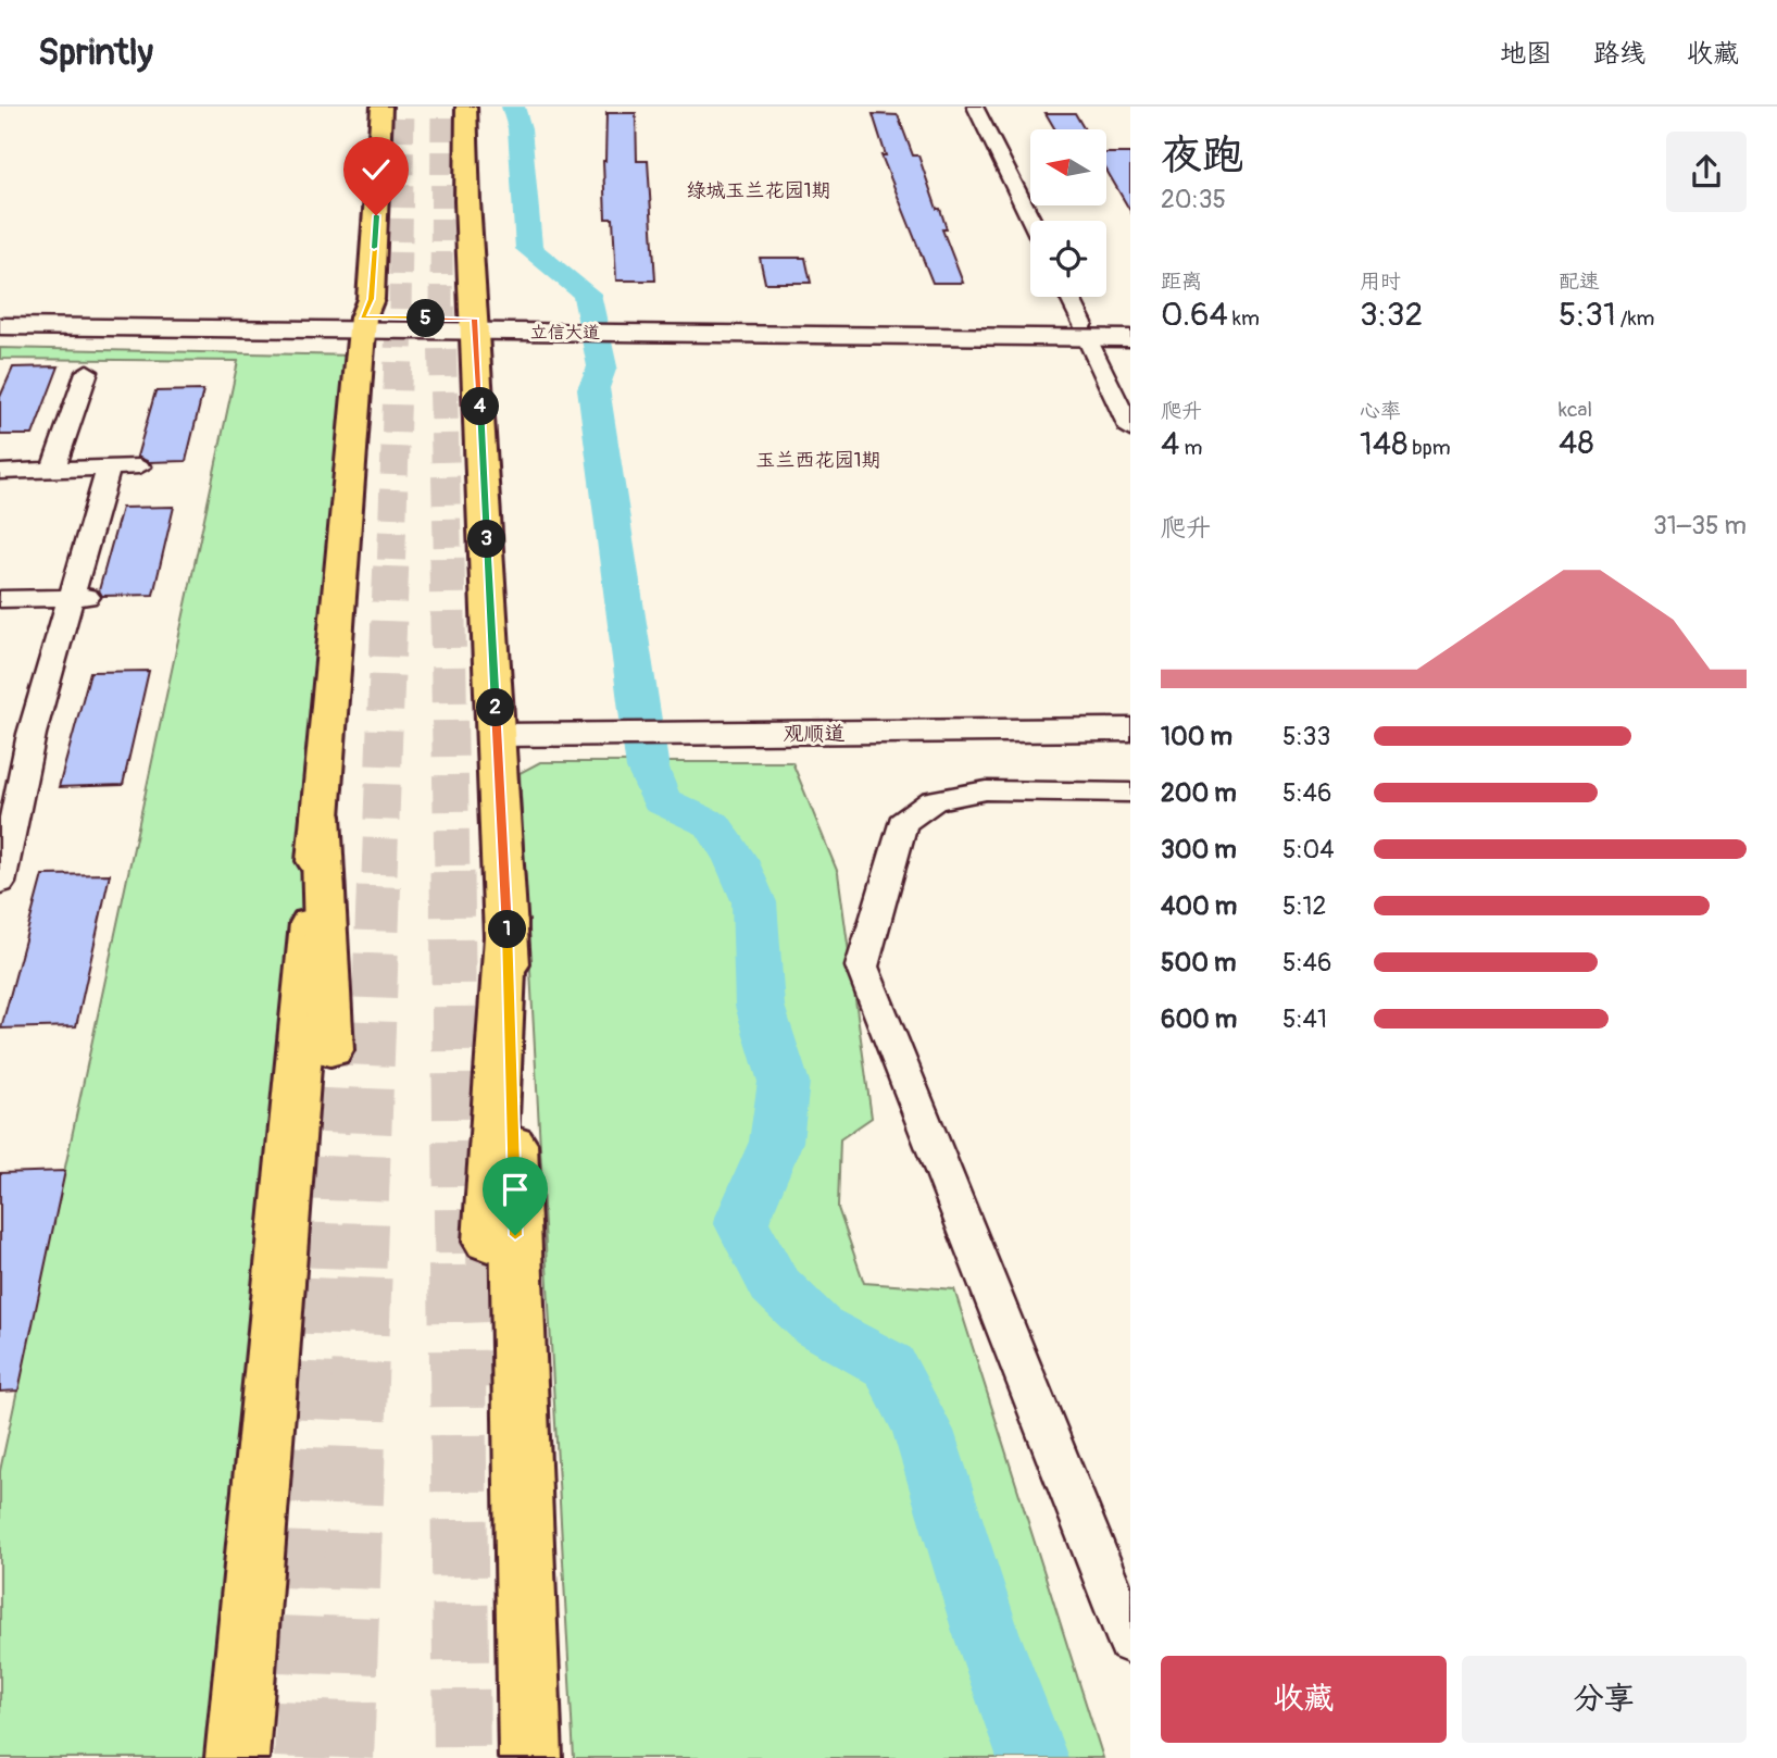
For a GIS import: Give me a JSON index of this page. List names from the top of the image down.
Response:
{
  "streets": {
    "street": ["立信大道", "观顺道"]
  },
  "districts": ["绿城玉兰花园1期", "玉兰西花园1期"],
  "north": "left",
  "page": {
    "header": "Sprintly",
    "nav": ["地图", "路线", "收藏"],
    "heading": ["夜跑", "20:35"],
    "stats": [
      ["距离", "0.64 km"],
      ["用时", "3:32"],
      ["配速", "5:31 /km"],
      ["爬升", "4 m"],
      ["心率", "148 bpm"],
      ["kcal", "48"]
    ],
    "pins": [
      "5",
      "4",
      "3",
      "2",
      "1"
    ],
    "chart": ["爬升", "31–35 m"],
    "list": [
      {
        "name": "100 m",
        "note": "5:33"
      },
      {
        "name": "200 m",
        "note": "5:46"
      },
      {
        "name": "300 m",
        "note": "5:04"
      },
      {
        "name": "400 m",
        "note": "5:12"
      },
      {
        "name": "500 m",
        "note": "5:46"
      },
      {
        "name": "600 m",
        "note": "5:41"
      }
    ],
    "buttons": ["收藏", "分享"]
  }
}
